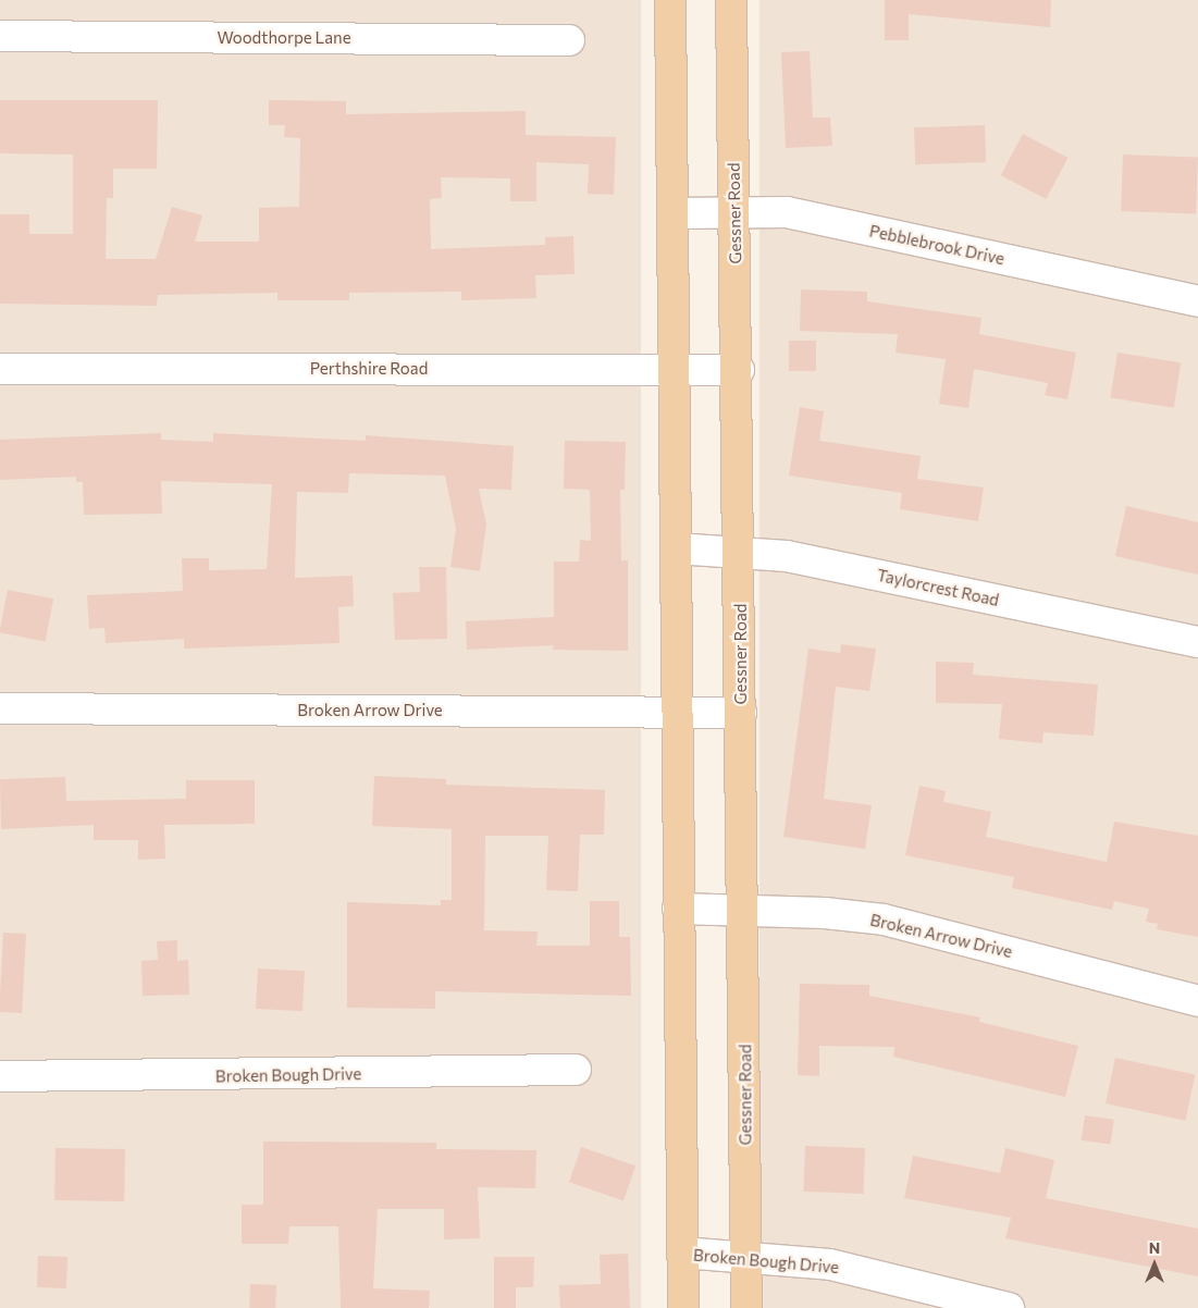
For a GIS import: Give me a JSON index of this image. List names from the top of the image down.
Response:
{
  "streets": {
    "main road": ["Gessner Road"],
    "street": [
      "Woodthorpe Lane",
      "Pebblebrook Drive",
      "Perthshire Road",
      "Taylorcrest Road",
      "Broken Arrow Drive",
      "Broken Bough Drive"
    ]
  },
  "crossings": [
    ["Gessner Road", "Pebblebrook Drive"],
    ["Gessner Road", "Perthshire Road"],
    ["Gessner Road", "Taylorcrest Road"],
    ["Gessner Road", "Broken Arrow Drive"],
    ["Gessner Road", "Broken Bough Drive"]
  ],
  "north": "top"
}
